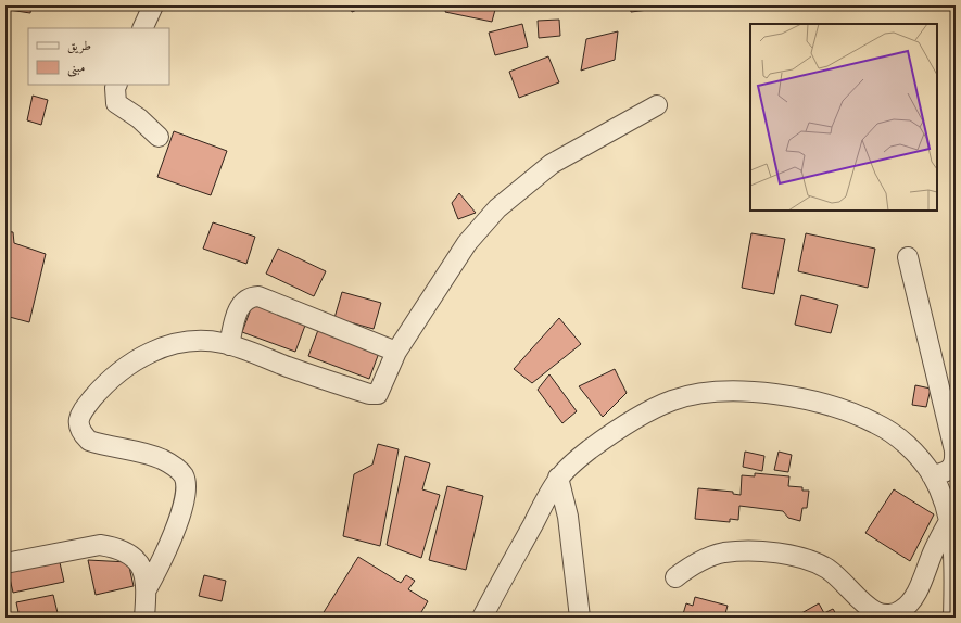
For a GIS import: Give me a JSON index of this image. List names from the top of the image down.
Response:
{
  "legend": ["طريق", "مبنى"]
}
